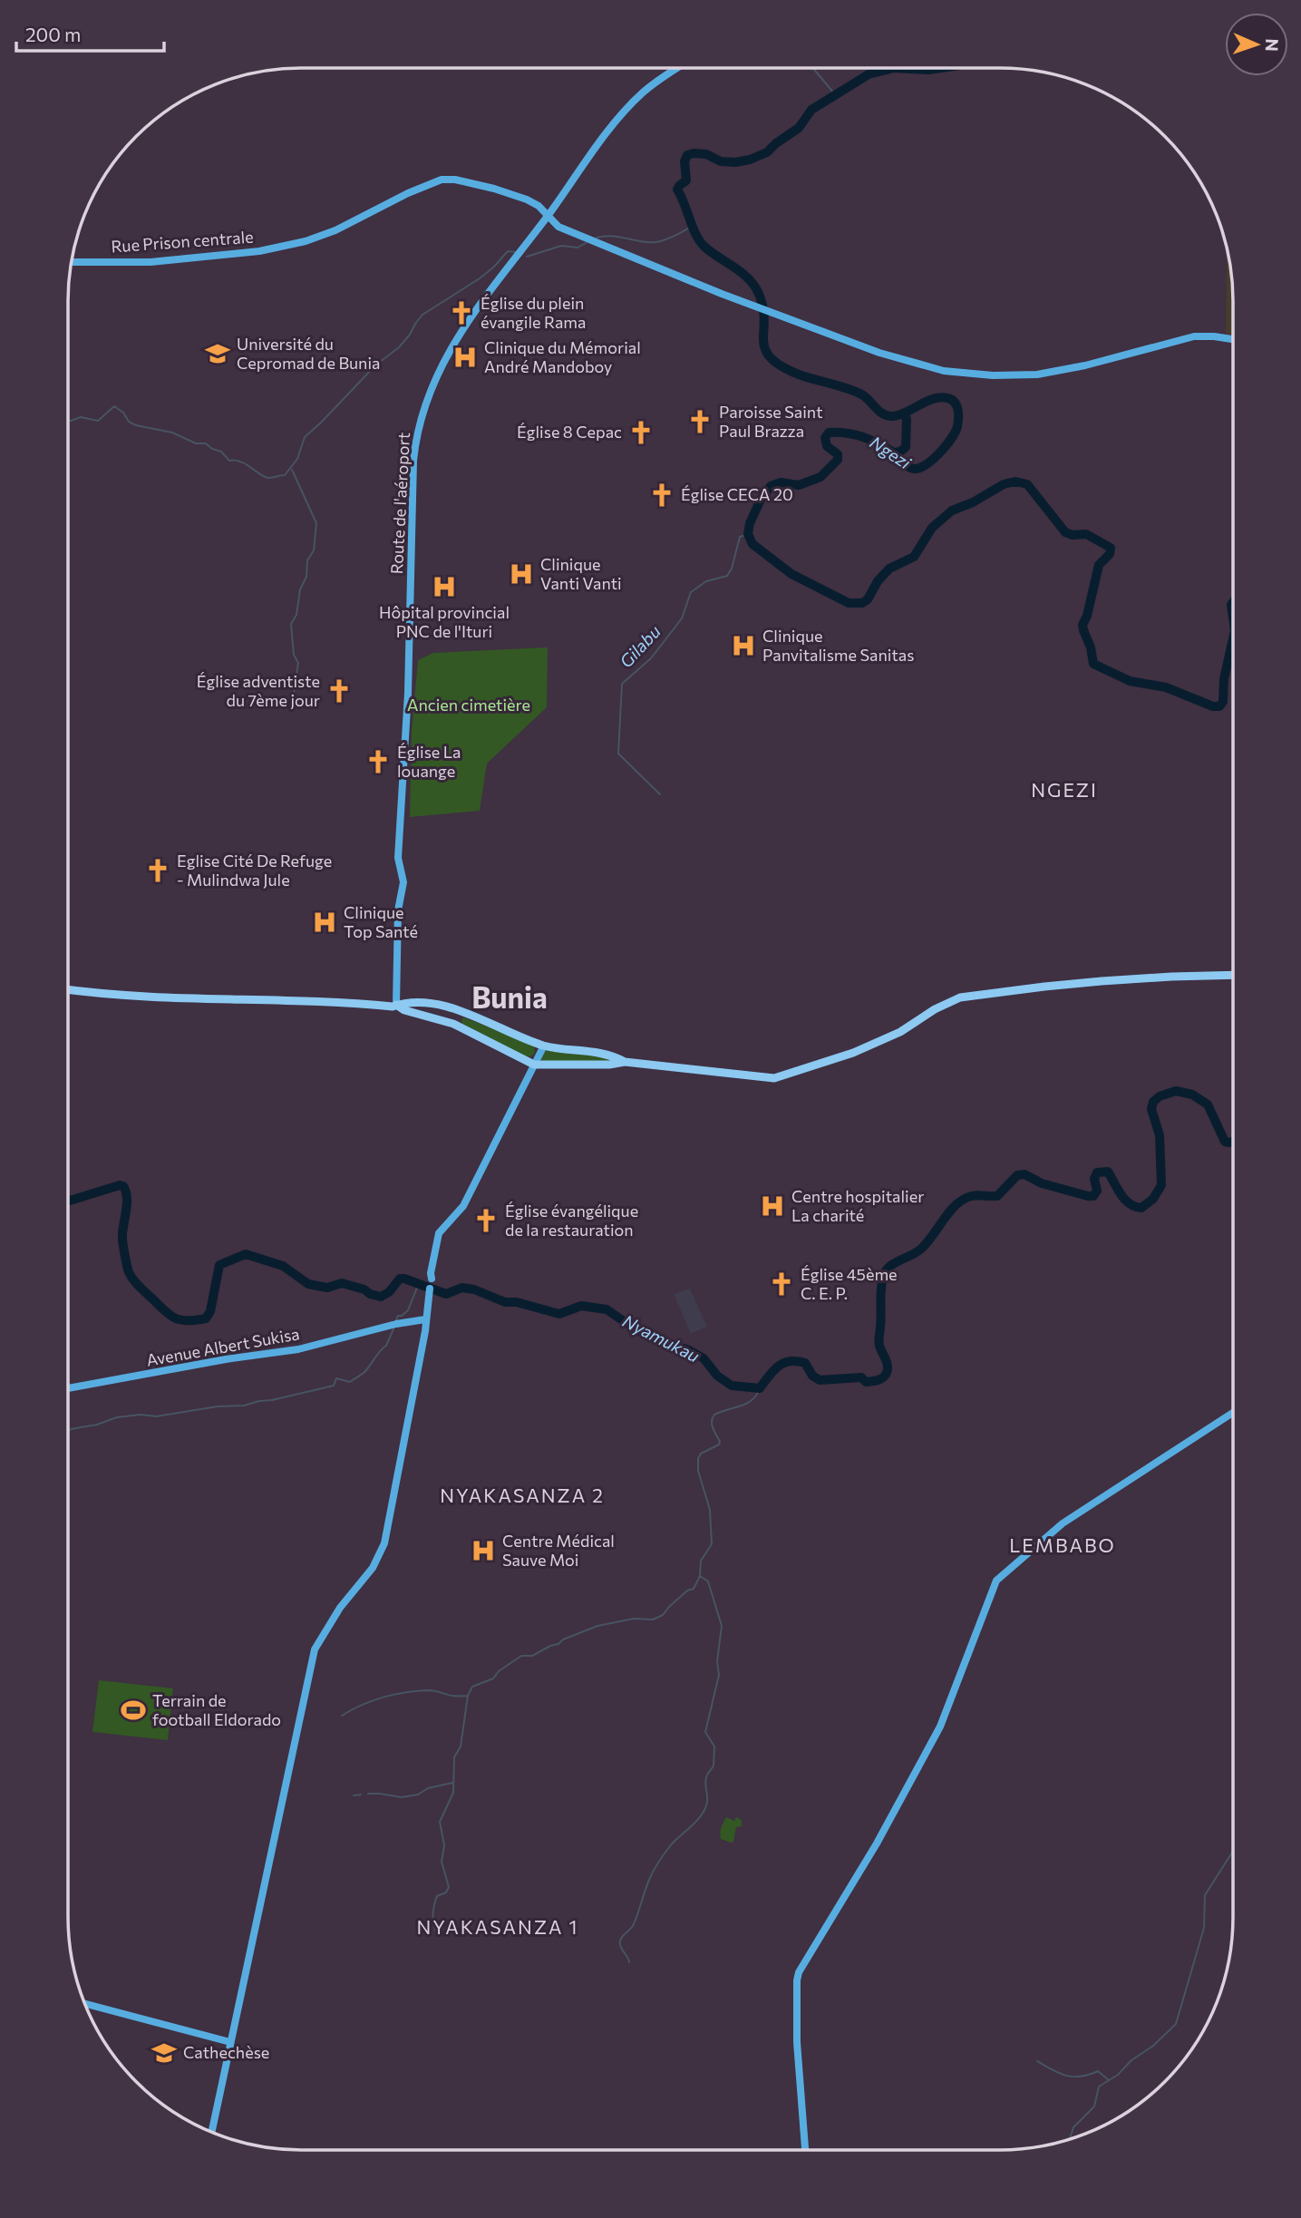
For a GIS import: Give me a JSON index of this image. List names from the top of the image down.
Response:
{
  "streets": {
    "street": ["Rue Prison centrale", "Route de l'aéroport", "Avenue Albert Sukisa"]
  },
  "crossings": [
    ["Rue Prison centrale", "Route de l'aéroport"]
  ],
  "districts": [
    "NGEZI",
    "Bunia",
    "NYAKASANZA 2",
    "LEMBABO",
    "NYAKASANZA 1"
  ],
  "water": ["Ngezi", "Gilabu", "Nyamukau"],
  "parks": ["Ancien cimetière"],
  "places": {
    "church": [
      "Église du plein évangile Rama",
      "Paroisse Saint Paul Brazza",
      "Église 8 Cepac",
      "Église CECA 20",
      "Église adventiste du 7ème jour",
      "Église La louange",
      "Eglise Cité De Refuge - Mulindwa Jule",
      "Église évangélique de la restauration",
      "Église 45ème C. E. P."
    ],
    "school or university": ["Université du Cepromad de Bunia", "Cathechèse"],
    "hospital": [
      "Clinique du Mémorial André Mandoboy",
      "Clinique Vanti Vanti",
      "Hôpital provincial PNC de l'Ituri",
      "Clinique Panvitalisme Sanitas",
      "Clinique Top Santé",
      "Centre hospitalier La charité",
      "Centre Médical Sauve Moi"
    ],
    "sports": ["Terrain de football Eldorado"]
  },
  "scale_bar": "200 m",
  "north": "right"
}
